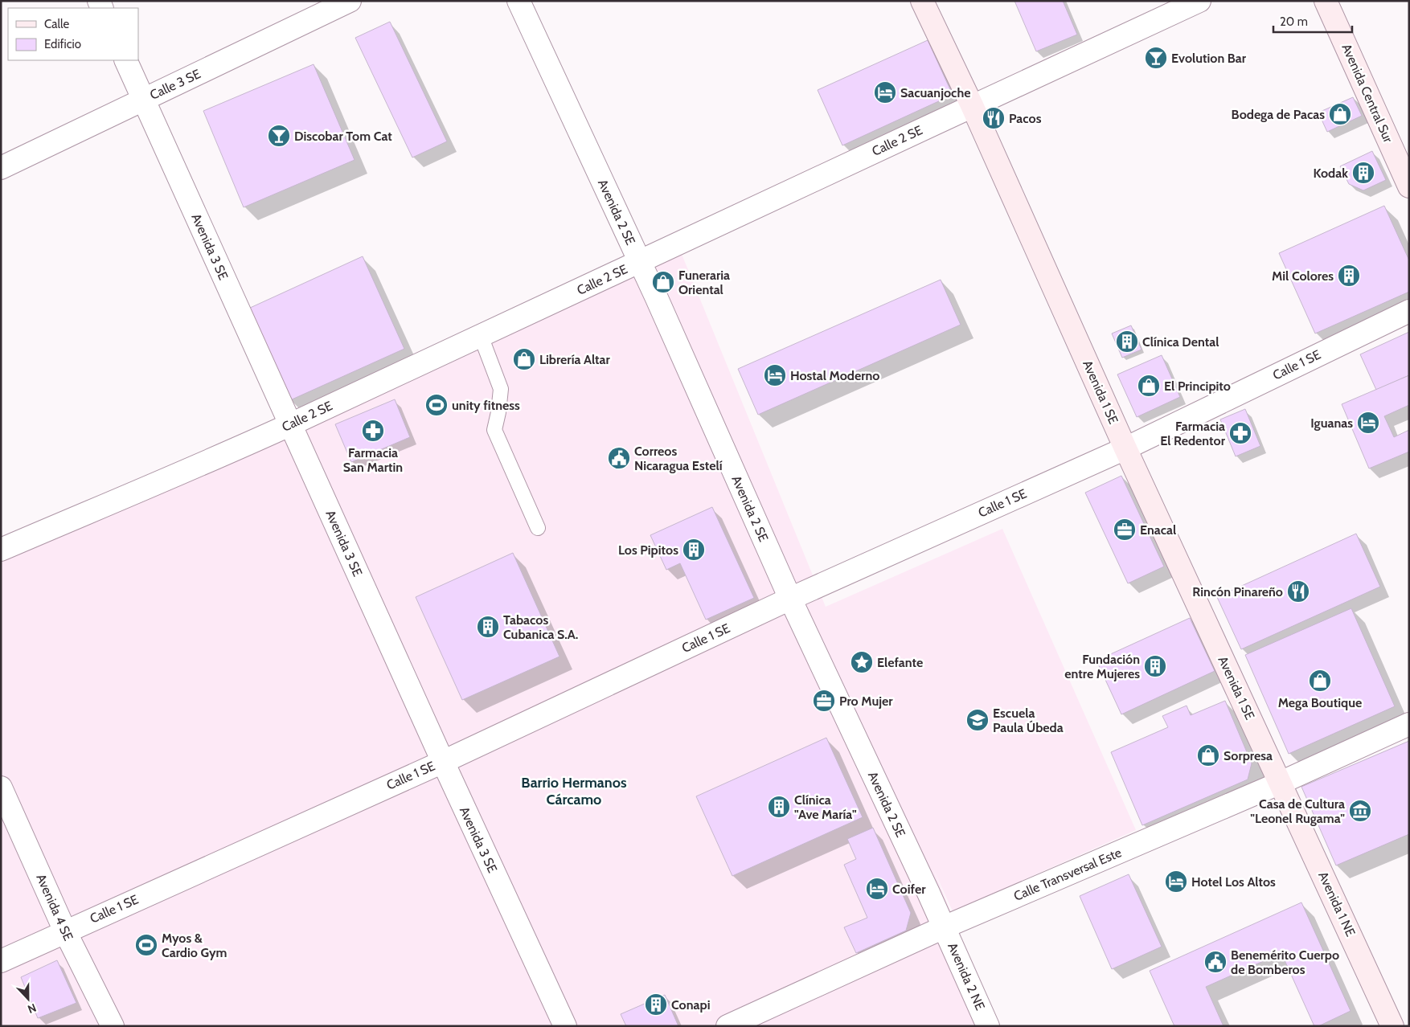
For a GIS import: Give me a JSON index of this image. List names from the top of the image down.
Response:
{
  "streets": {
    "street": [
      "Calle 3 SE",
      "Avenida Central Sur",
      "Calle 2 SE",
      "Avenida 2 SE",
      "Avenida 3 SE",
      "Calle 1 SE",
      "Avenida 1 SE",
      "Calle Transversal Este",
      "Avenida 1 NE",
      "Avenida 4 SE",
      "Avenida 2 NE"
    ]
  },
  "crossings": [
    ["Calle 3 SE", "Avenida 3 SE"],
    ["Calle 2 SE", "Avenida 2 SE"],
    ["Calle 2 SE", "Avenida 3 SE"],
    ["Calle 2 SE", "Avenida 1 SE"],
    ["Avenida 2 SE", "Calle 1 SE"],
    ["Avenida 2 SE", "Calle Transversal Este"],
    ["Avenida 2 SE", "Avenida 2 NE"],
    ["Avenida 3 SE", "Calle 1 SE"],
    ["Calle 1 SE", "Avenida 1 SE"],
    ["Calle 1 SE", "Avenida 4 SE"],
    ["Avenida 1 SE", "Calle Transversal Este"],
    ["Avenida 1 SE", "Avenida 1 NE"],
    ["Calle Transversal Este", "Avenida 1 NE"],
    ["Calle Transversal Este", "Avenida 2 NE"]
  ],
  "districts": ["Barrio Hermanos Cárcamo"],
  "places": {
    "bar": ["Evolution Bar", "Discobar Tom Cat"],
    "hotel": [
      "Sacuanjoche",
      "Hostal Moderno",
      "Iguanas",
      "Hotel Los Altos",
      "Coifer"
    ],
    "shop": [
      "Bodega de Pacas",
      "Funeraria Oriental",
      "Librería Altar",
      "El Principito",
      "Mega Boutique",
      "Sorpresa"
    ],
    "restaurant": ["Pacos", "Rincón Pinareño"],
    "building": [
      "Kodak",
      "Mil Colores",
      "Clínica Dental",
      "Los Pipitos",
      "Tabacos Cubanica S.A.",
      "Fundación entre Mujeres",
      "Clínica \"Ave María\"",
      "Conapi"
    ],
    "sports": ["unity fitness", "Myos & Cardio Gym"],
    "pharmacy": ["Farmacia San Martin", "Farmacia El Redentor"],
    "public building": ["Correos Nicaragua Estelí", "Benemérito Cuerpo de Bomberos"],
    "office": ["Enacal", "Pro Mujer"],
    "place": ["Elefante"],
    "school or university": ["Escuela Paula Úbeda"],
    "museum": ["Casa de Cultura \"Leonel Rugama\""]
  },
  "legend": ["Calle", "Edificio"],
  "scale_bar": "20 m",
  "north": "bottom"
}
